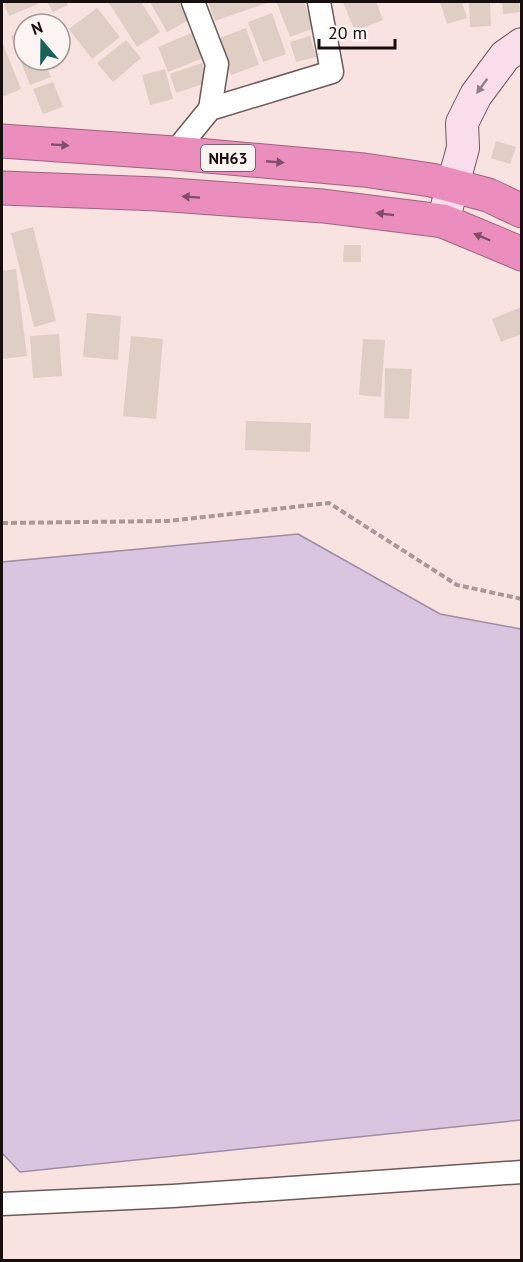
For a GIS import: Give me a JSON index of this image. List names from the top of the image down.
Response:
{
  "streets": {
    "highway": ["NH63"]
  },
  "scale_bar": "20 m",
  "north": "top"
}
